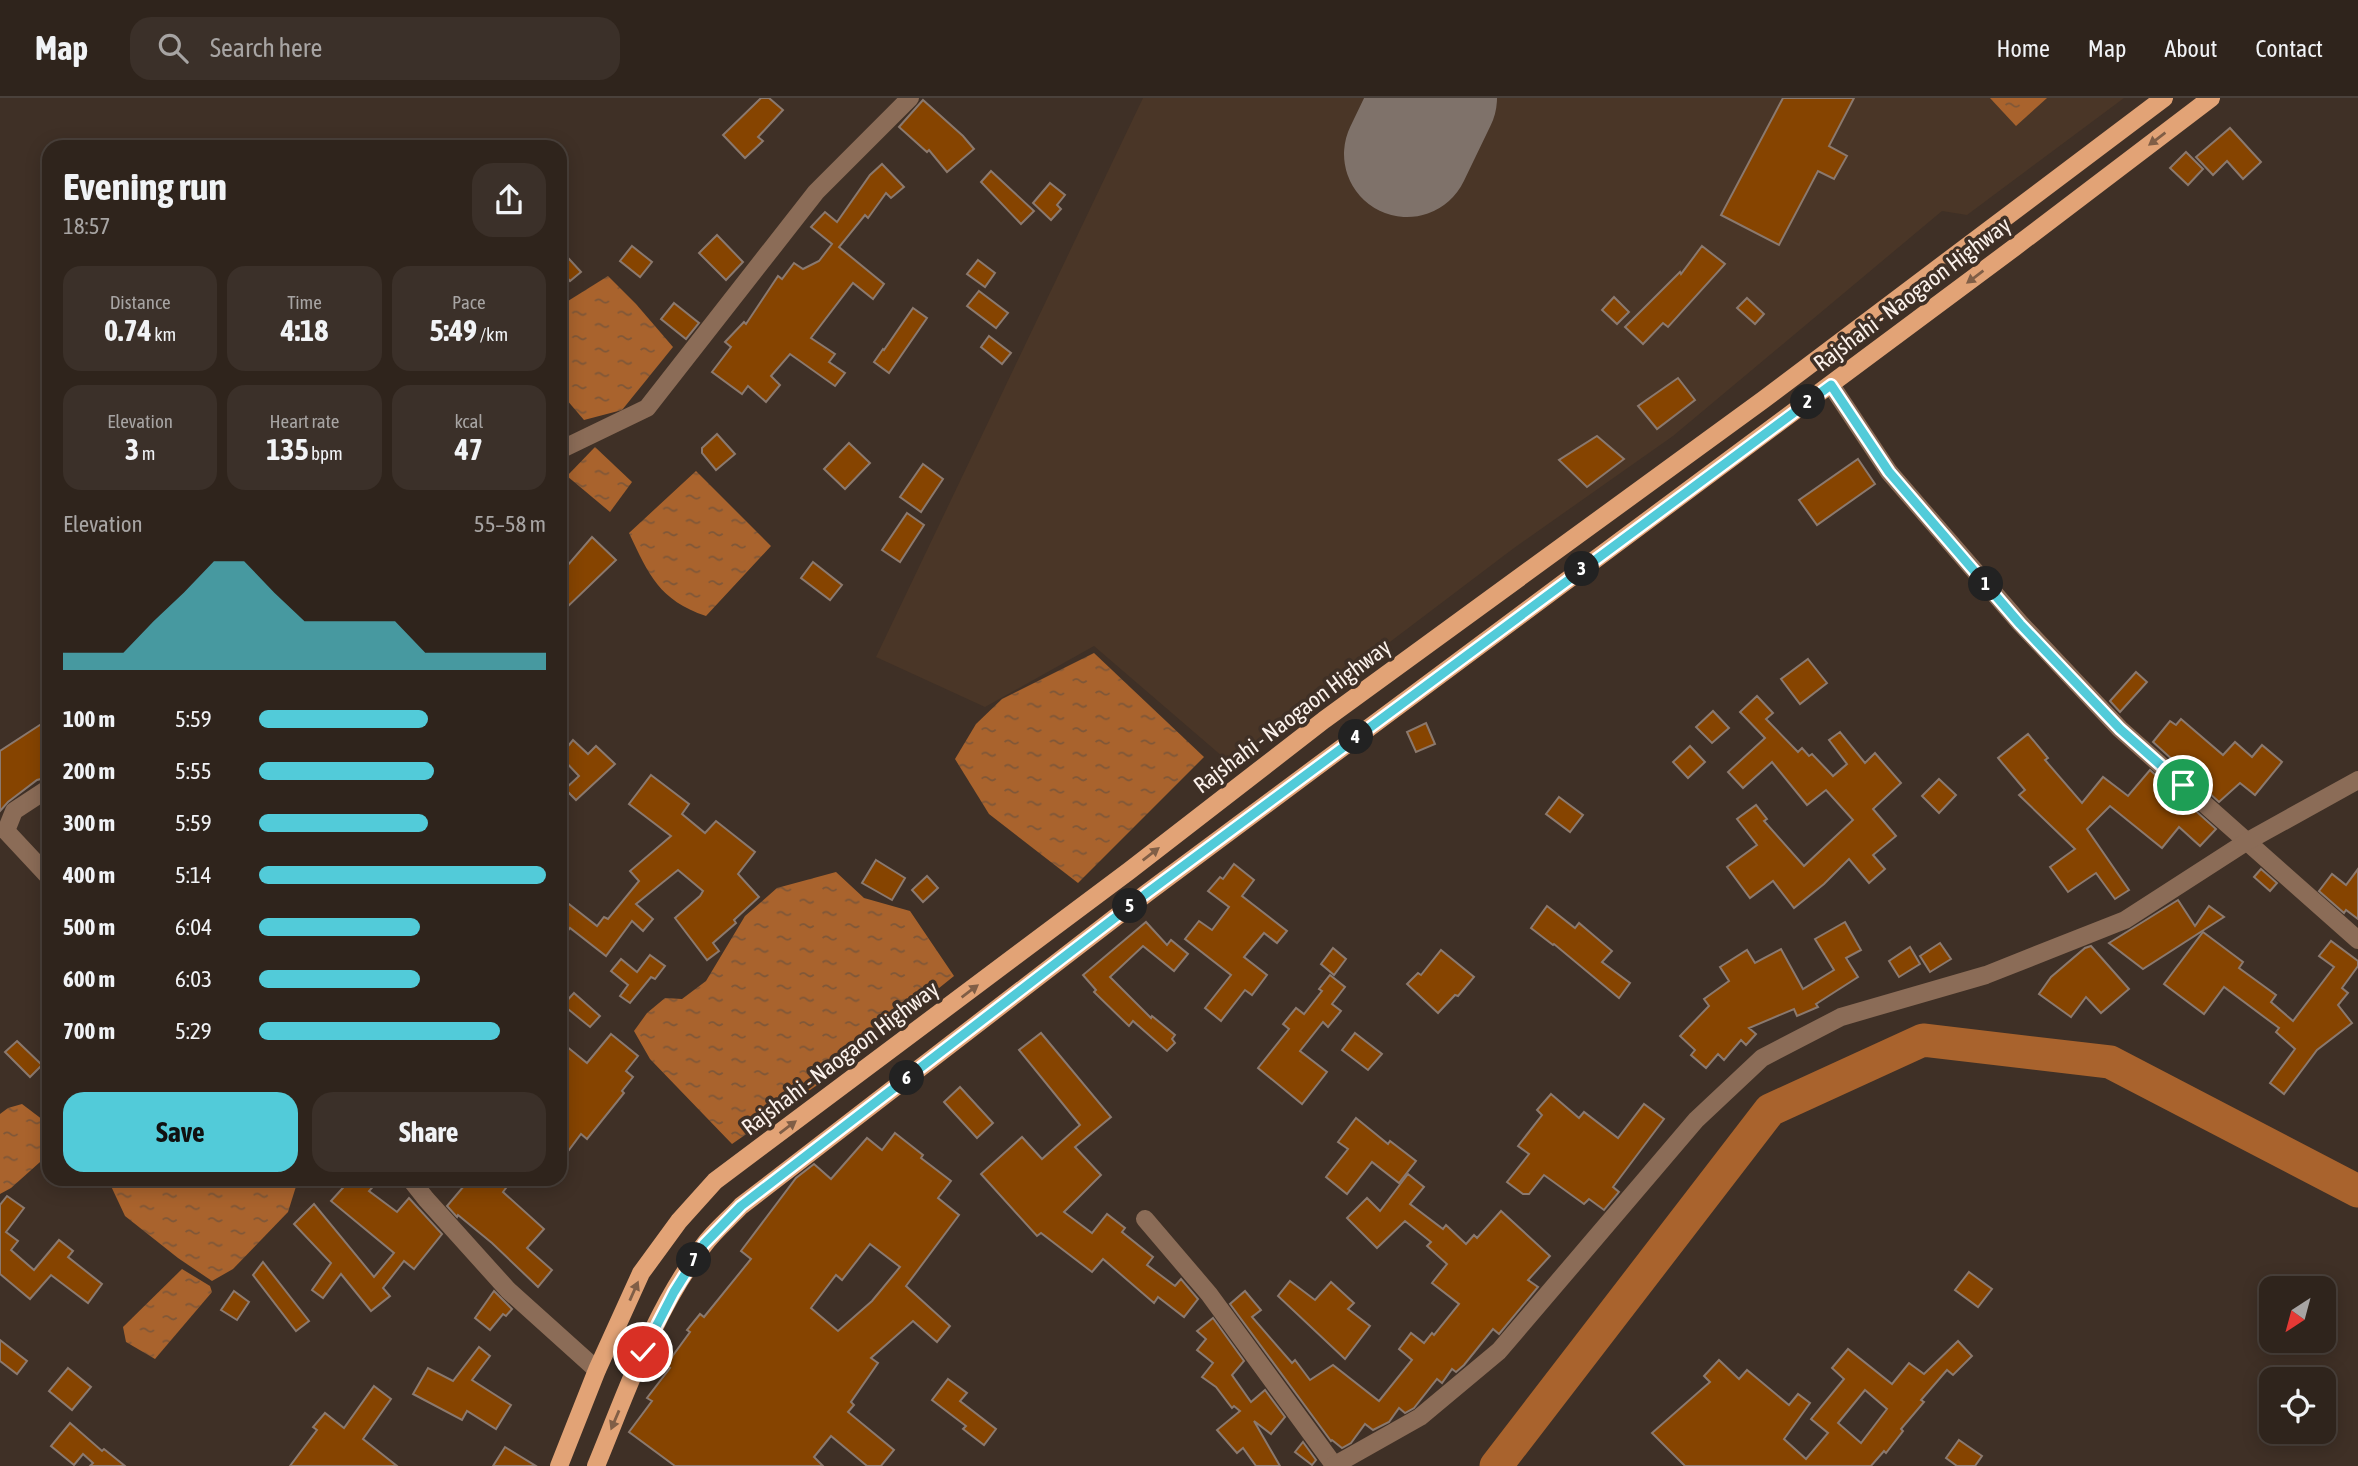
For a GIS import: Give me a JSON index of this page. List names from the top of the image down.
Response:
{
  "streets": {
    "main road": ["Rajshahi - Naogaon Highway"]
  },
  "north": "bottom left",
  "page": {
    "header": "Map",
    "search": "Search here",
    "nav": [
      "Home",
      "Map",
      "About",
      "Contact"
    ],
    "heading": ["Evening run", "18:57"],
    "stats": [
      ["Distance", "0.74 km"],
      ["Time", "4:18"],
      ["Pace", "5:49 /km"],
      ["Elevation", "3 m"],
      ["Heart rate", "135 bpm"],
      ["kcal", "47"]
    ],
    "pins": [
      "2",
      "3",
      "1",
      "4",
      "5",
      "6",
      "7"
    ],
    "chart": ["Elevation", "55–58 m"],
    "list": [
      {
        "name": "100 m",
        "note": "5:59"
      },
      {
        "name": "200 m",
        "note": "5:55"
      },
      {
        "name": "300 m",
        "note": "5:59"
      },
      {
        "name": "400 m",
        "note": "5:14"
      },
      {
        "name": "500 m",
        "note": "6:04"
      },
      {
        "name": "600 m",
        "note": "6:03"
      },
      {
        "name": "700 m",
        "note": "5:29"
      }
    ],
    "buttons": ["Save", "Share"]
  }
}
